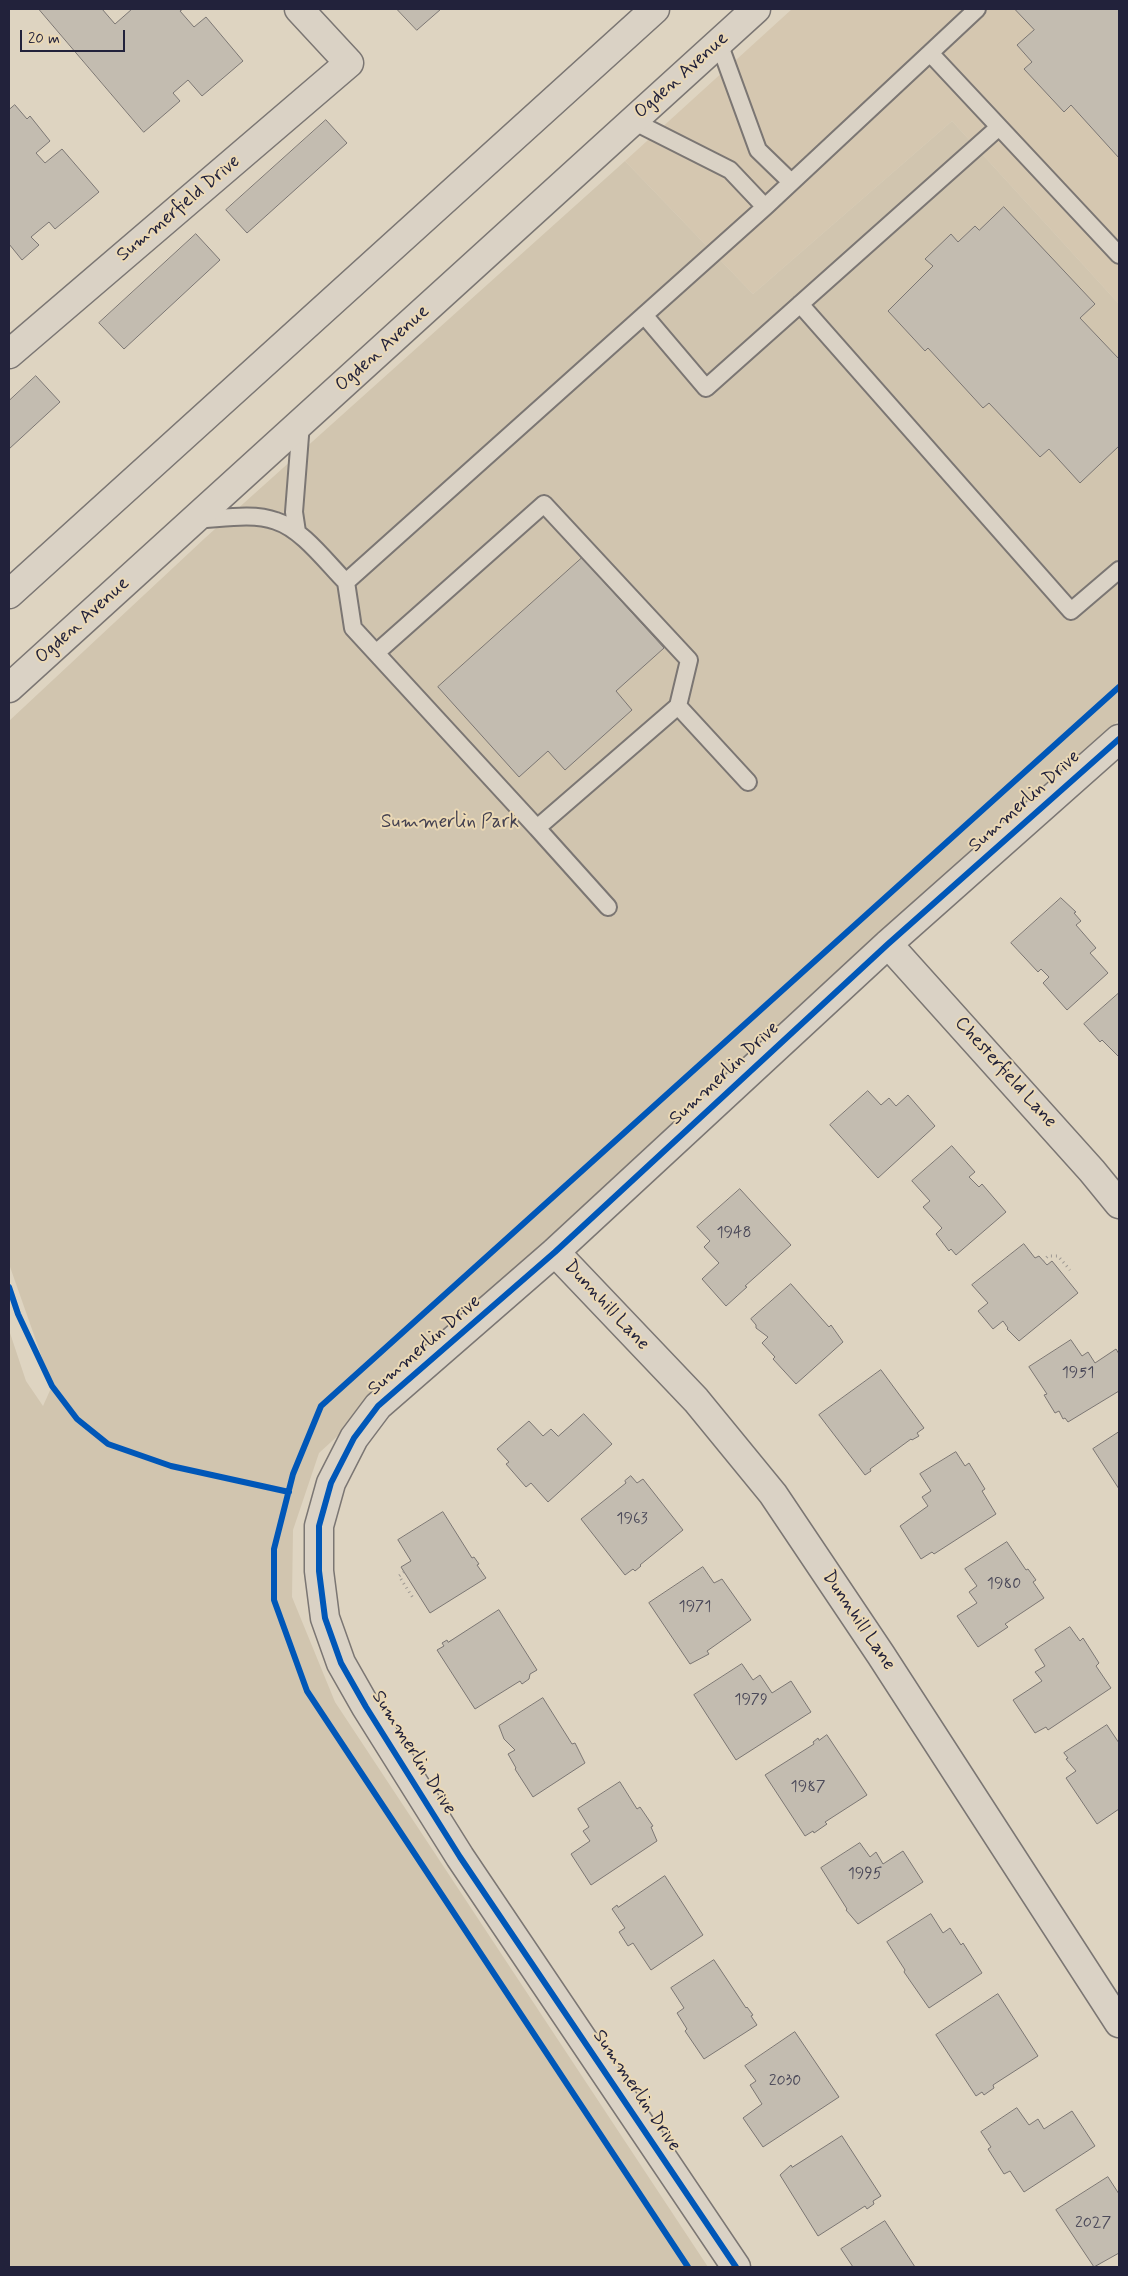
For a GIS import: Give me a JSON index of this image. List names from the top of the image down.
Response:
{
  "streets": {
    "street": [
      "Ogden Avenue",
      "Summerfield Drive",
      "Summerlin Drive",
      "Chesterfield Lane",
      "Dunnhill Lane"
    ]
  },
  "crossings": [
    ["Summerlin Drive", "Chesterfield Lane"],
    ["Summerlin Drive", "Dunnhill Lane"]
  ],
  "parks": ["Summerlin Park"],
  "house_numbers": [
    "1948",
    "1951",
    "1963",
    "1980",
    "1971",
    "1979",
    "1987",
    "1995",
    "2030",
    "2027"
  ],
  "scale_bar": "20 m"
}
